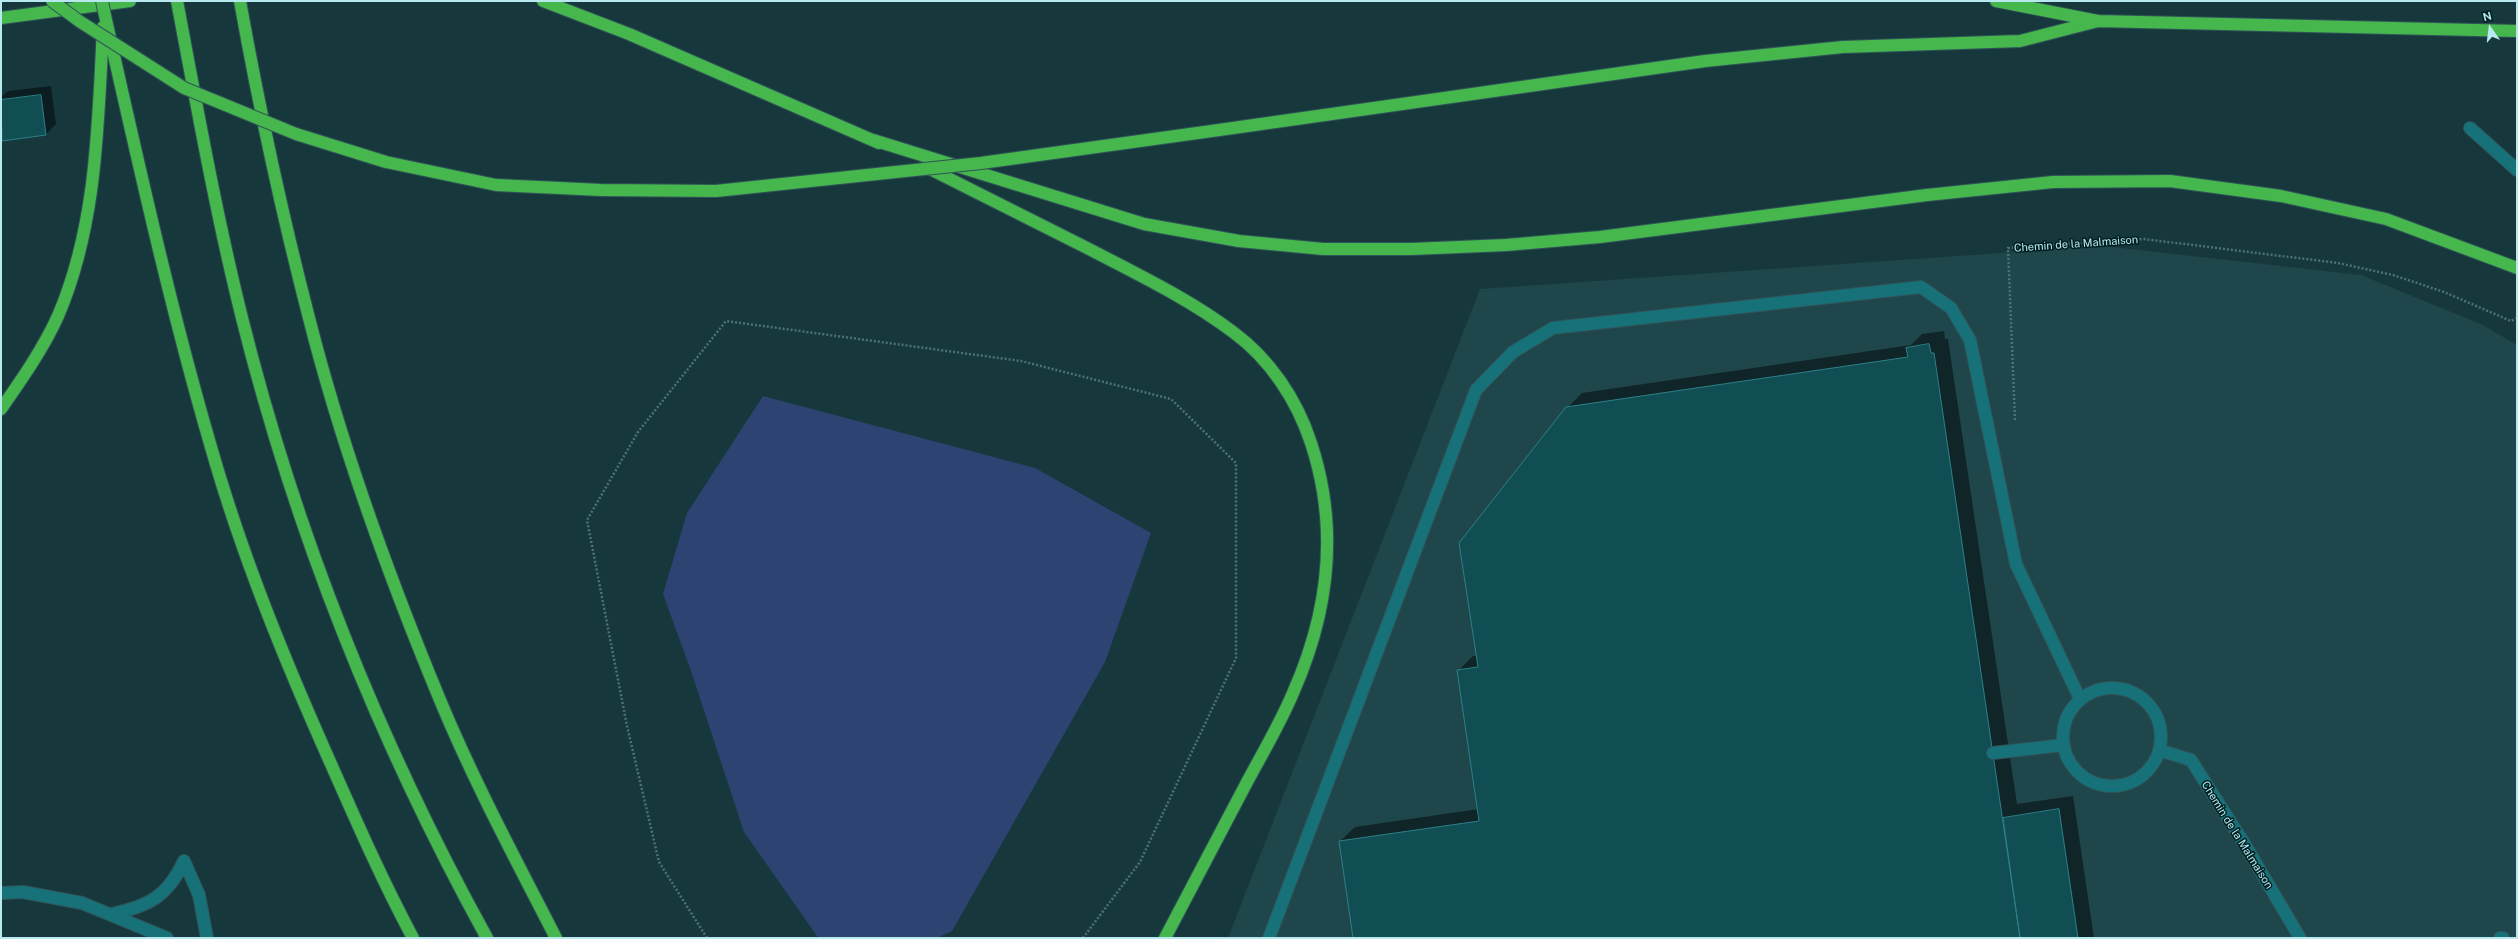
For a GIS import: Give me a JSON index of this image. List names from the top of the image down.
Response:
{
  "streets": {
    "street": ["Chemin de la Malmaison"]
  },
  "north": "top"
}
